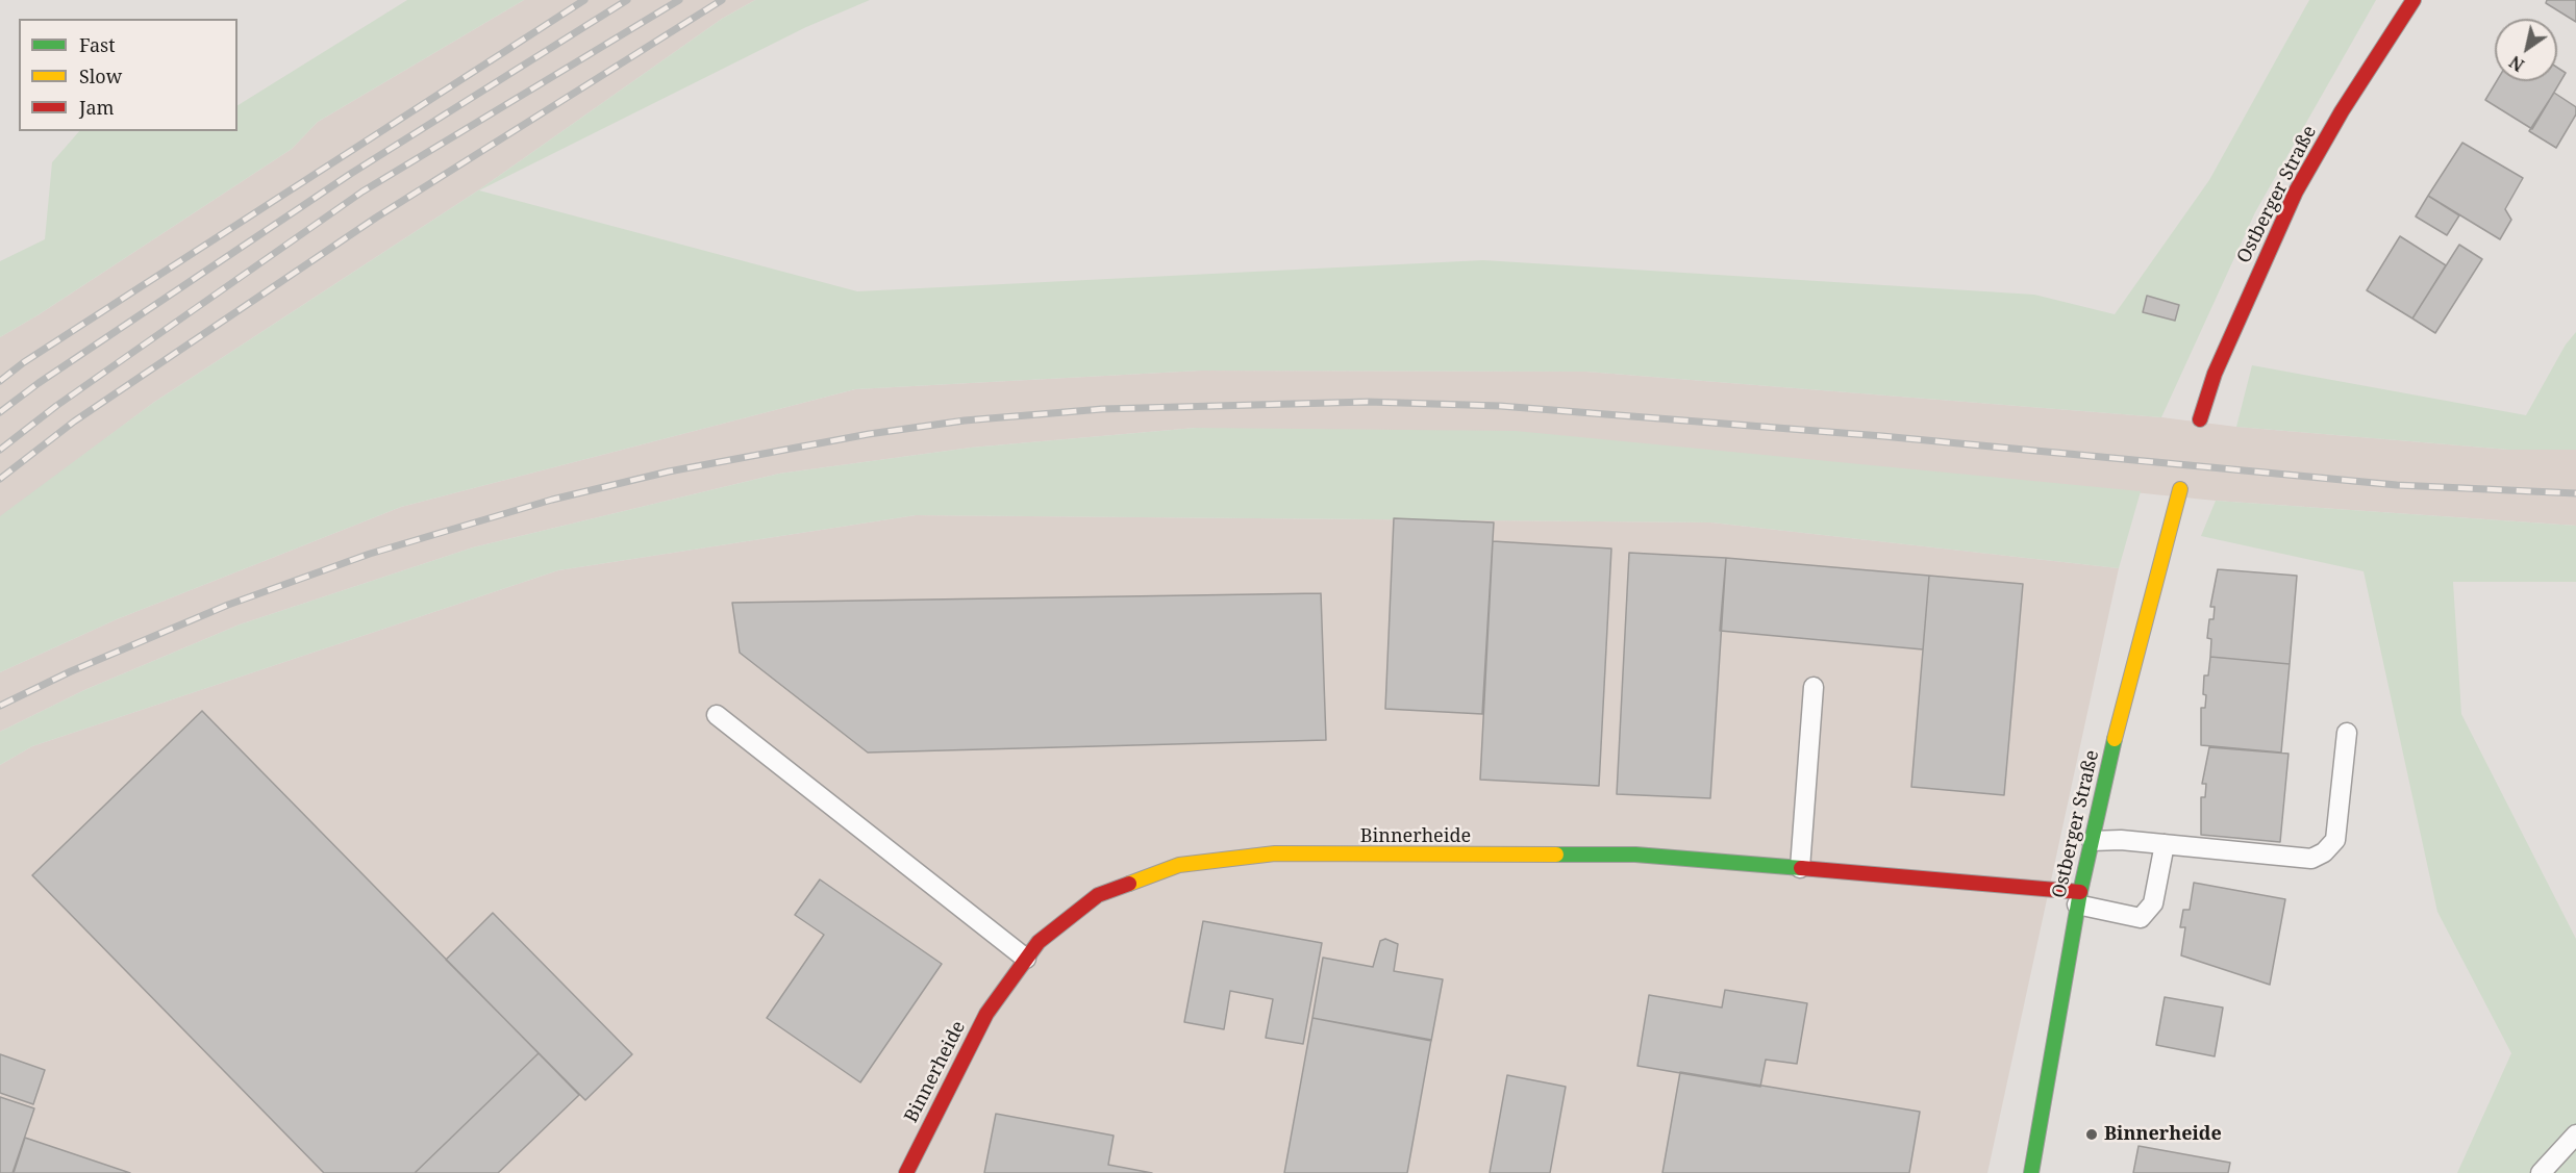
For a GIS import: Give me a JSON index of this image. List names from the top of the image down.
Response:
{
  "streets": {
    "street": ["Ostberger Straße", "Binnerheide"]
  },
  "crossings": [
    ["Ostberger Straße", "Binnerheide"]
  ],
  "places": ["Binnerheide"],
  "legend": ["Fast", "Slow", "Jam"],
  "north": "bottom left"
}
